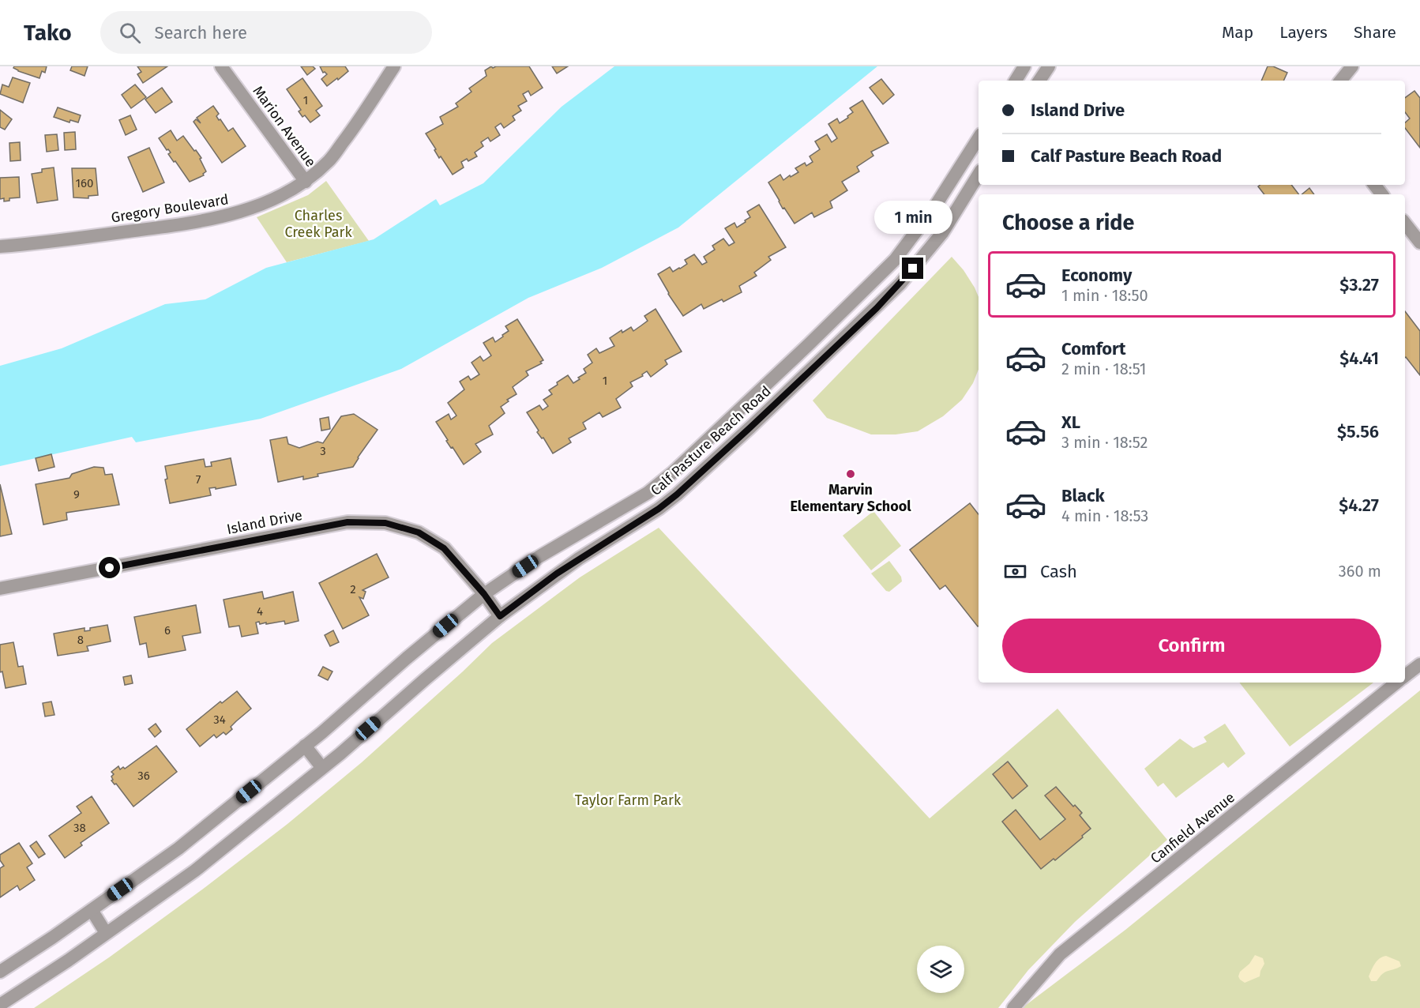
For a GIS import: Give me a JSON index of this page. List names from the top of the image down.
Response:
{
  "streets": {
    "street": [
      "Marion Avenue",
      "Gregory Boulevard",
      "Calf Pasture Beach Road",
      "Island Drive",
      "Canfield Avenue"
    ]
  },
  "crossings": [
    ["Marion Avenue", "Gregory Boulevard"],
    ["Calf Pasture Beach Road", "Island Drive"]
  ],
  "parks": ["Charles Creek Park", "Taylor Farm Park"],
  "places": ["Marvin Elementary School"],
  "house_numbers": [
    "1",
    "160",
    "1",
    "3",
    "7",
    "9",
    "2",
    "4",
    "6",
    "8",
    "34",
    "36",
    "38"
  ],
  "page": {
    "header": "Tako",
    "search": "Search here",
    "nav": ["Map", "Layers", "Share"],
    "banner": ["Island Drive", "Calf Pasture Beach Road"],
    "heading": "Choose a ride",
    "bubble": "1 min",
    "list": [
      {
        "name": "Economy",
        "note": "1 min · 18:50",
        "value": "$3.27"
      },
      {
        "name": "Comfort",
        "note": "2 min · 18:51",
        "value": "$4.41"
      },
      {
        "name": "XL",
        "note": "3 min · 18:52",
        "value": "$5.56"
      },
      {
        "name": "Black",
        "note": "4 min · 18:53",
        "value": "$4.27"
      }
    ],
    "pay": ["Cash", "360 m"],
    "buttons": "Confirm"
  }
}
